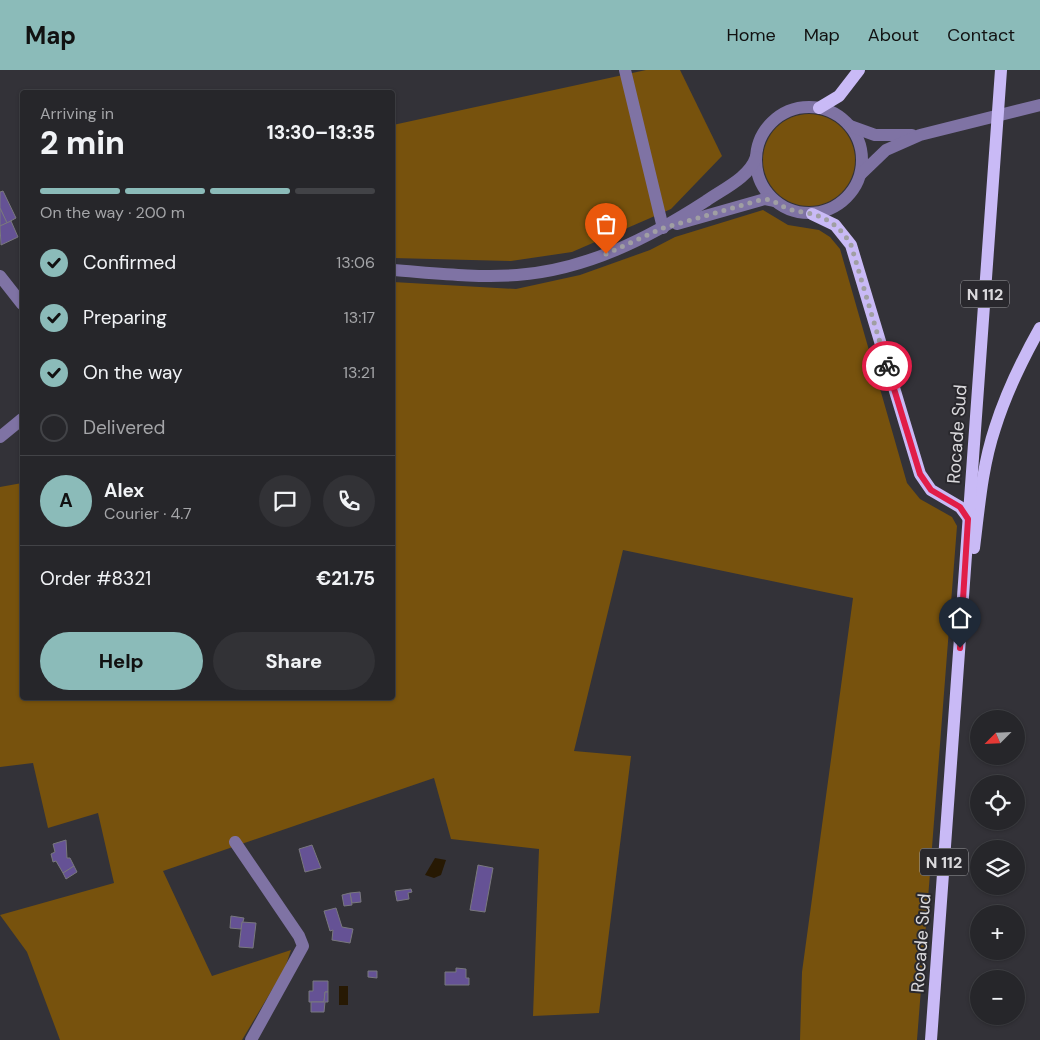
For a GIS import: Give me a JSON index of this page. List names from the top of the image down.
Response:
{
  "streets": {
    "main road": ["N 112", "Rocade Sud"]
  },
  "north": "bottom left",
  "page": {
    "header": "Map",
    "nav": [
      "Home",
      "Map",
      "About",
      "Contact"
    ],
    "heading": ["2 min", "Arriving in", "13:30–13:35"],
    "panel": [
      "Alex",
      "Courier · 4.7",
      "Order #8321",
      "€21.75"
    ],
    "bar": "On the way · 200 m",
    "list": [
      ["Confirmed", "13:06"],
      ["Preparing", "13:17"],
      ["On the way", "13:21"],
      "Delivered"
    ],
    "round": "A",
    "buttons": ["Help", "Share"],
    "map_buttons": ["+", "−"]
  }
}
